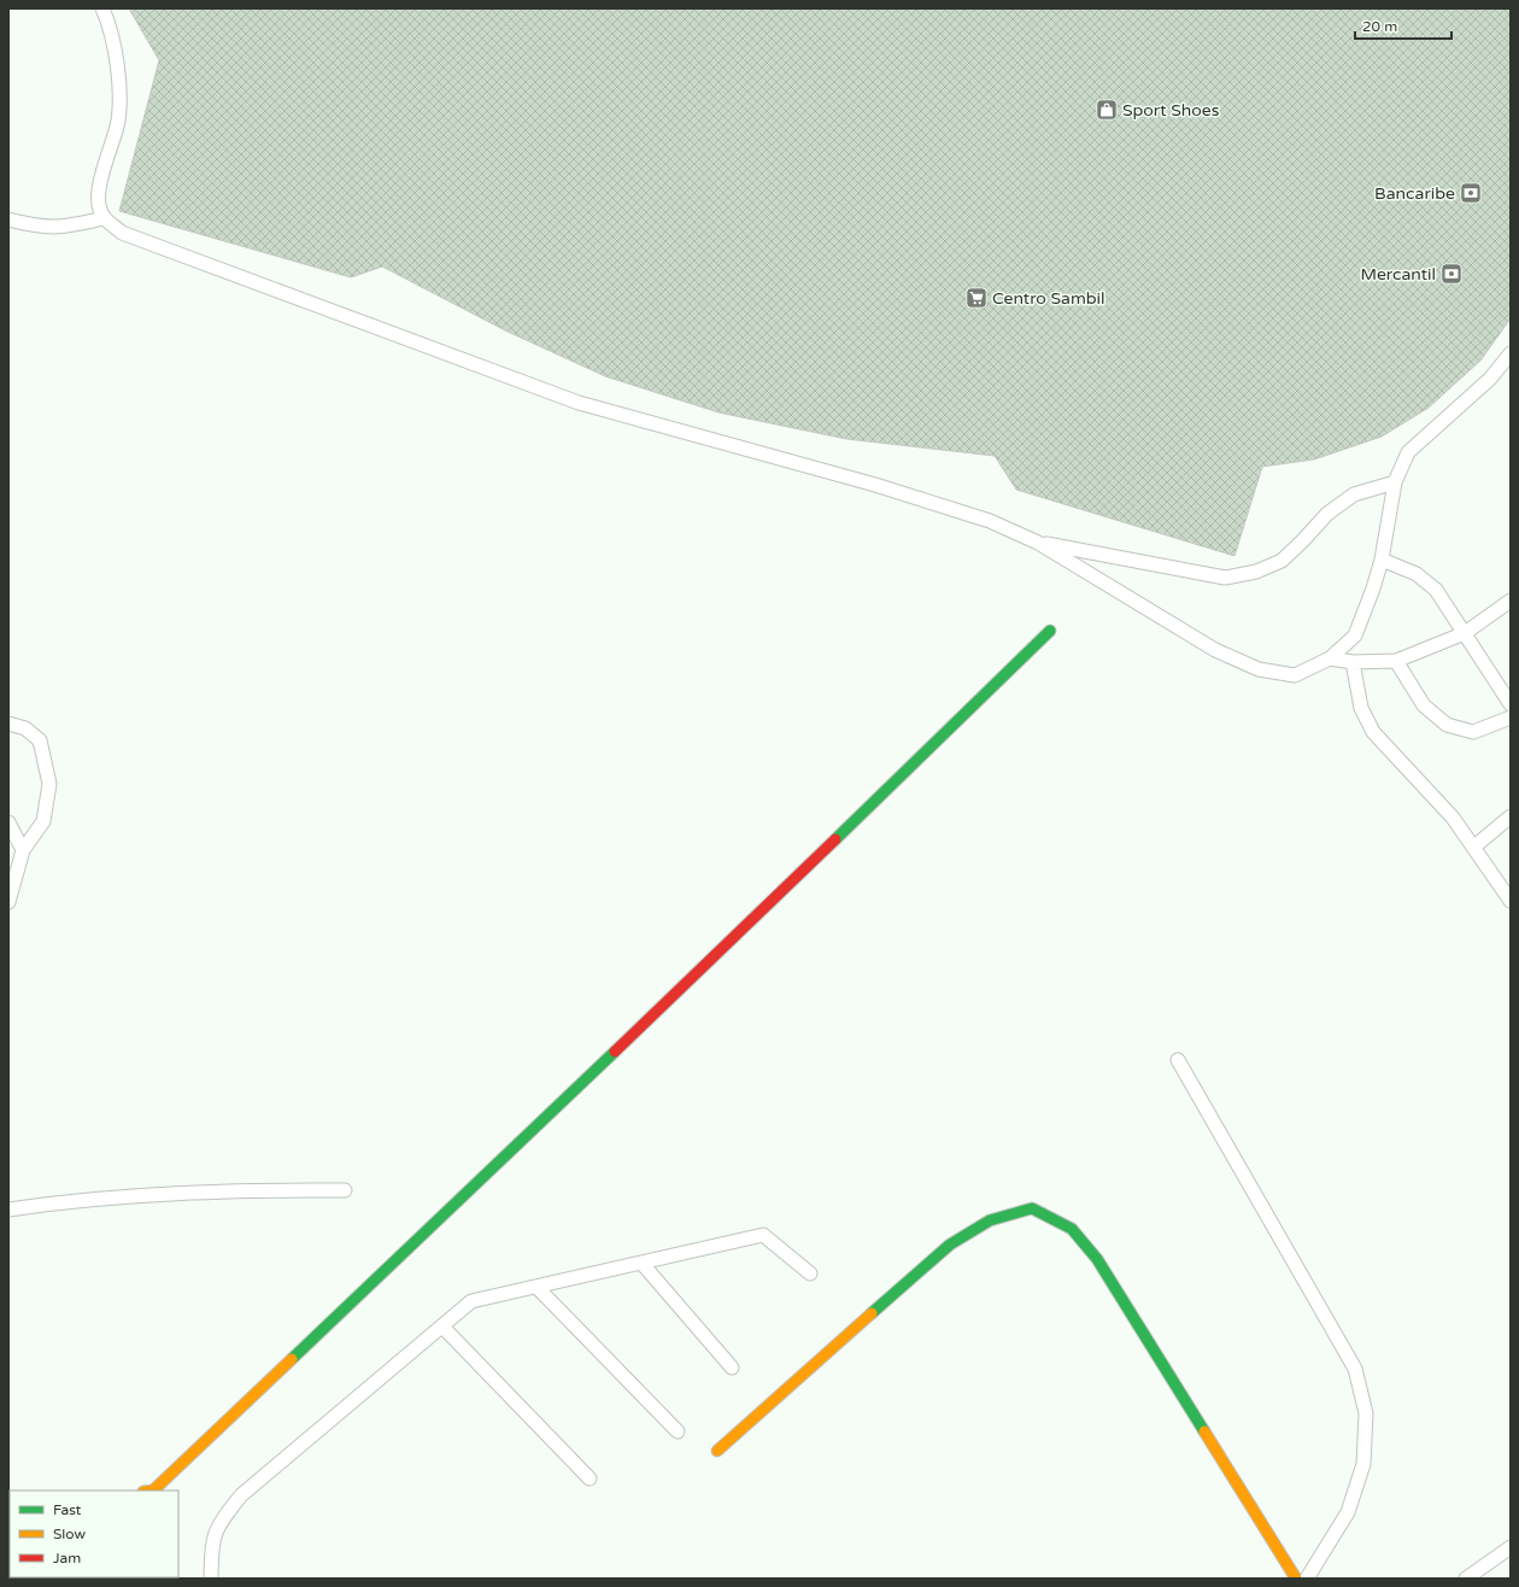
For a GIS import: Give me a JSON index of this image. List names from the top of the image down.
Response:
{
  "places": {
    "shop": ["Sport Shoes"],
    "bank": ["Bancaribe", "Mercantil"],
    "supermarket": ["Centro Sambil"]
  },
  "legend": ["Fast", "Slow", "Jam"],
  "scale_bar": "20 m"
}
